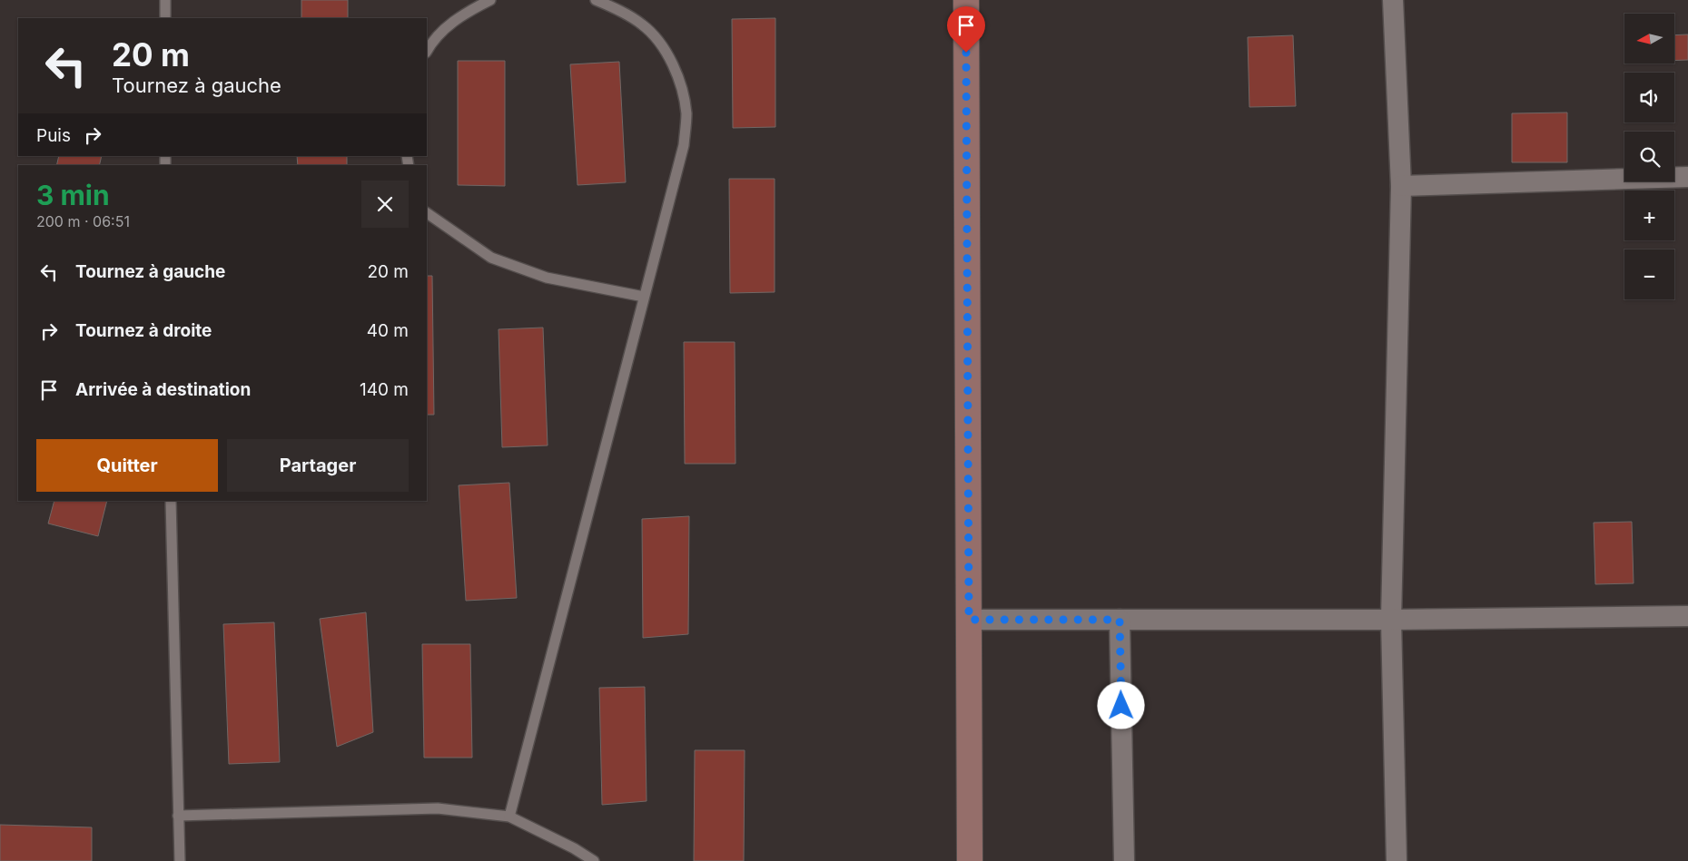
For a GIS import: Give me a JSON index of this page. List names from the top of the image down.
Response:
{
  "north": "left",
  "page": {
    "map_buttons": ["+", "−"],
    "turn": ["20 m", "Tournez à gauche"],
    "then": "Puis",
    "heading": ["3 min", "200 m · 06:51"],
    "list": [
      {
        "name": "Tournez à gauche",
        "value": "20 m"
      },
      {
        "name": "Tournez à droite",
        "value": "40 m"
      },
      {
        "name": "Arrivée à destination",
        "value": "140 m"
      }
    ],
    "buttons": ["Quitter", "Partager"]
  }
}
